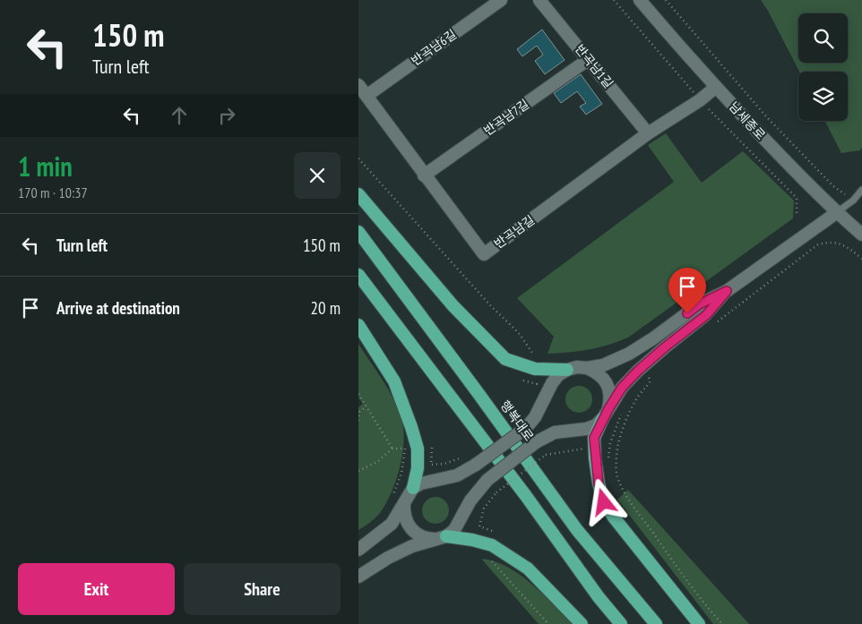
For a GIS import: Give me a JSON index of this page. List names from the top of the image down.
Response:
{
  "streets": {
    "highway": ["행복대로"],
    "street": [
      "반곡남6길",
      "반곡남1길",
      "반곡남7길",
      "남세종로",
      "반곡남길"
    ]
  },
  "crossings": [
    ["반곡남6길", "반곡남길"],
    ["반곡남1길", "반곡남7길"],
    ["반곡남1길", "반곡남길"],
    ["반곡남7길", "반곡남길"],
    ["남세종로", "반곡남길"]
  ],
  "page": {
    "turn": ["150 m", "Turn left"],
    "heading": ["1 min", "170 m · 10:37"],
    "list": [
      {
        "name": "Turn left",
        "value": "150 m"
      },
      {
        "name": "Arrive at destination",
        "value": "20 m"
      }
    ],
    "buttons": ["Exit", "Share"]
  }
}
